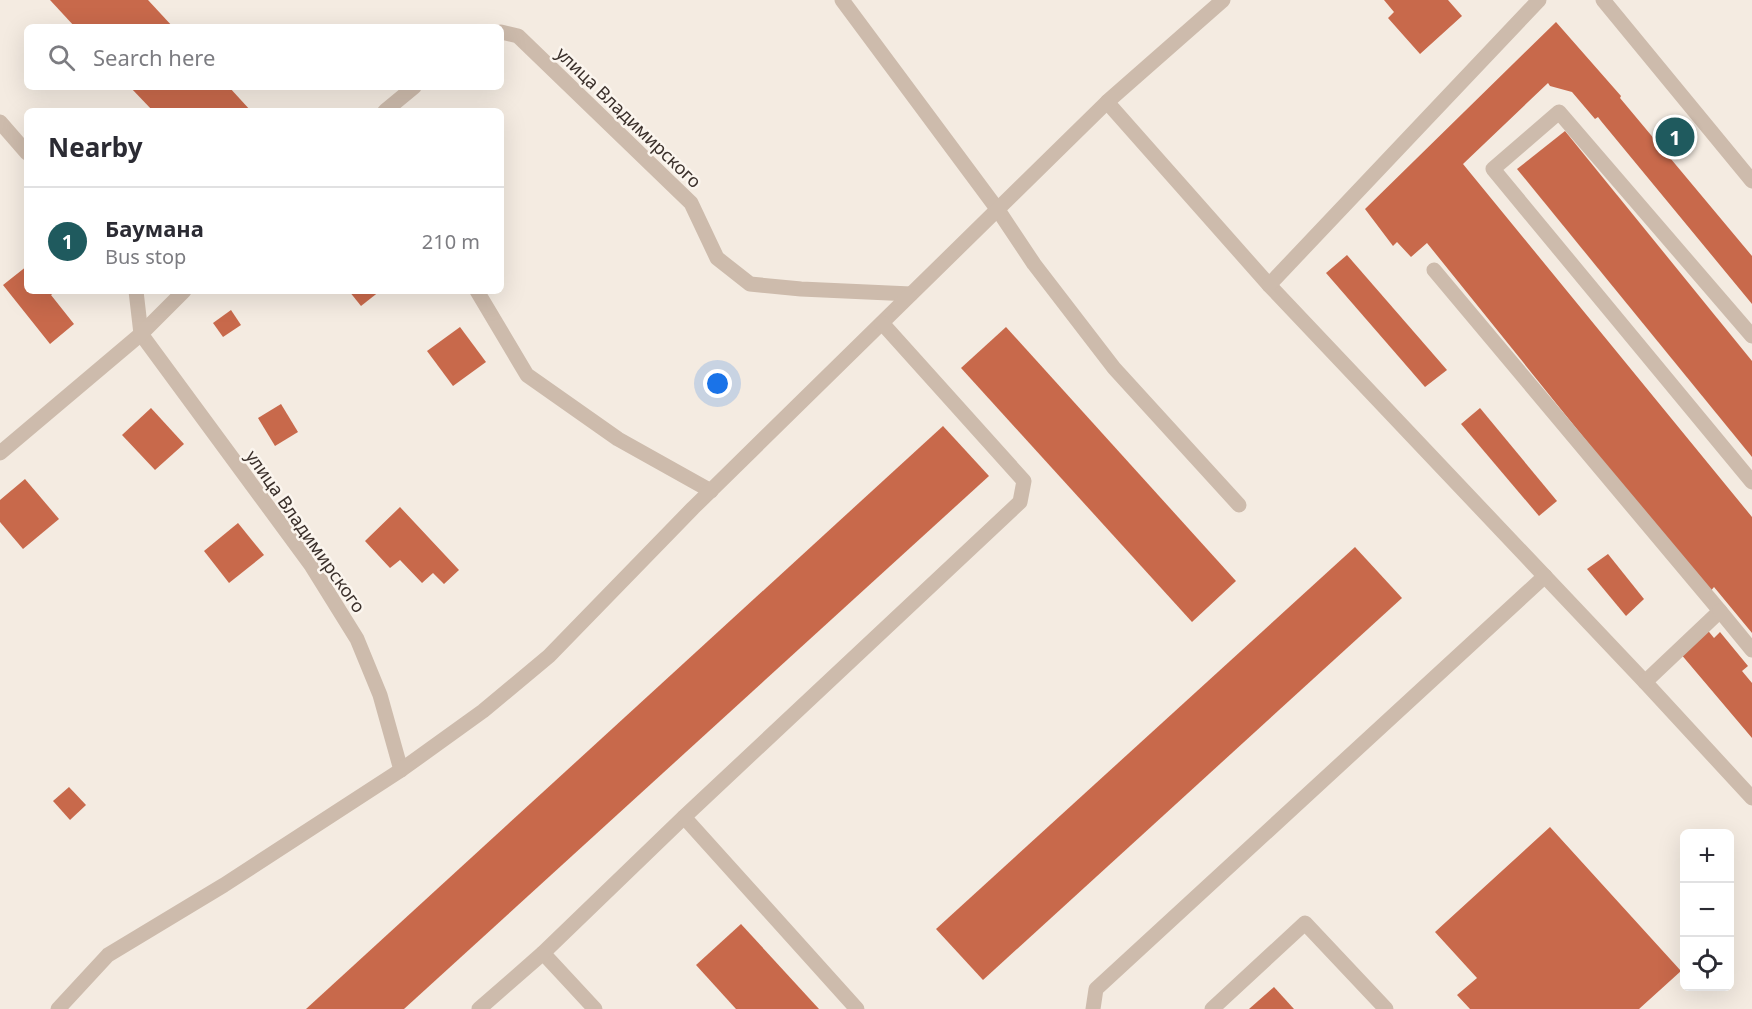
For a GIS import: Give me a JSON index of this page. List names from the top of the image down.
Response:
{
  "streets": {
    "street": ["улица Владимирского"]
  },
  "page": {
    "search": "Search here",
    "heading": "Nearby",
    "pins": "1",
    "list": [
      {
        "mark": "1",
        "name": "Баумана",
        "note": "Bus stop",
        "value": "210 m"
      }
    ],
    "map_buttons": ["+", "−"]
  }
}
